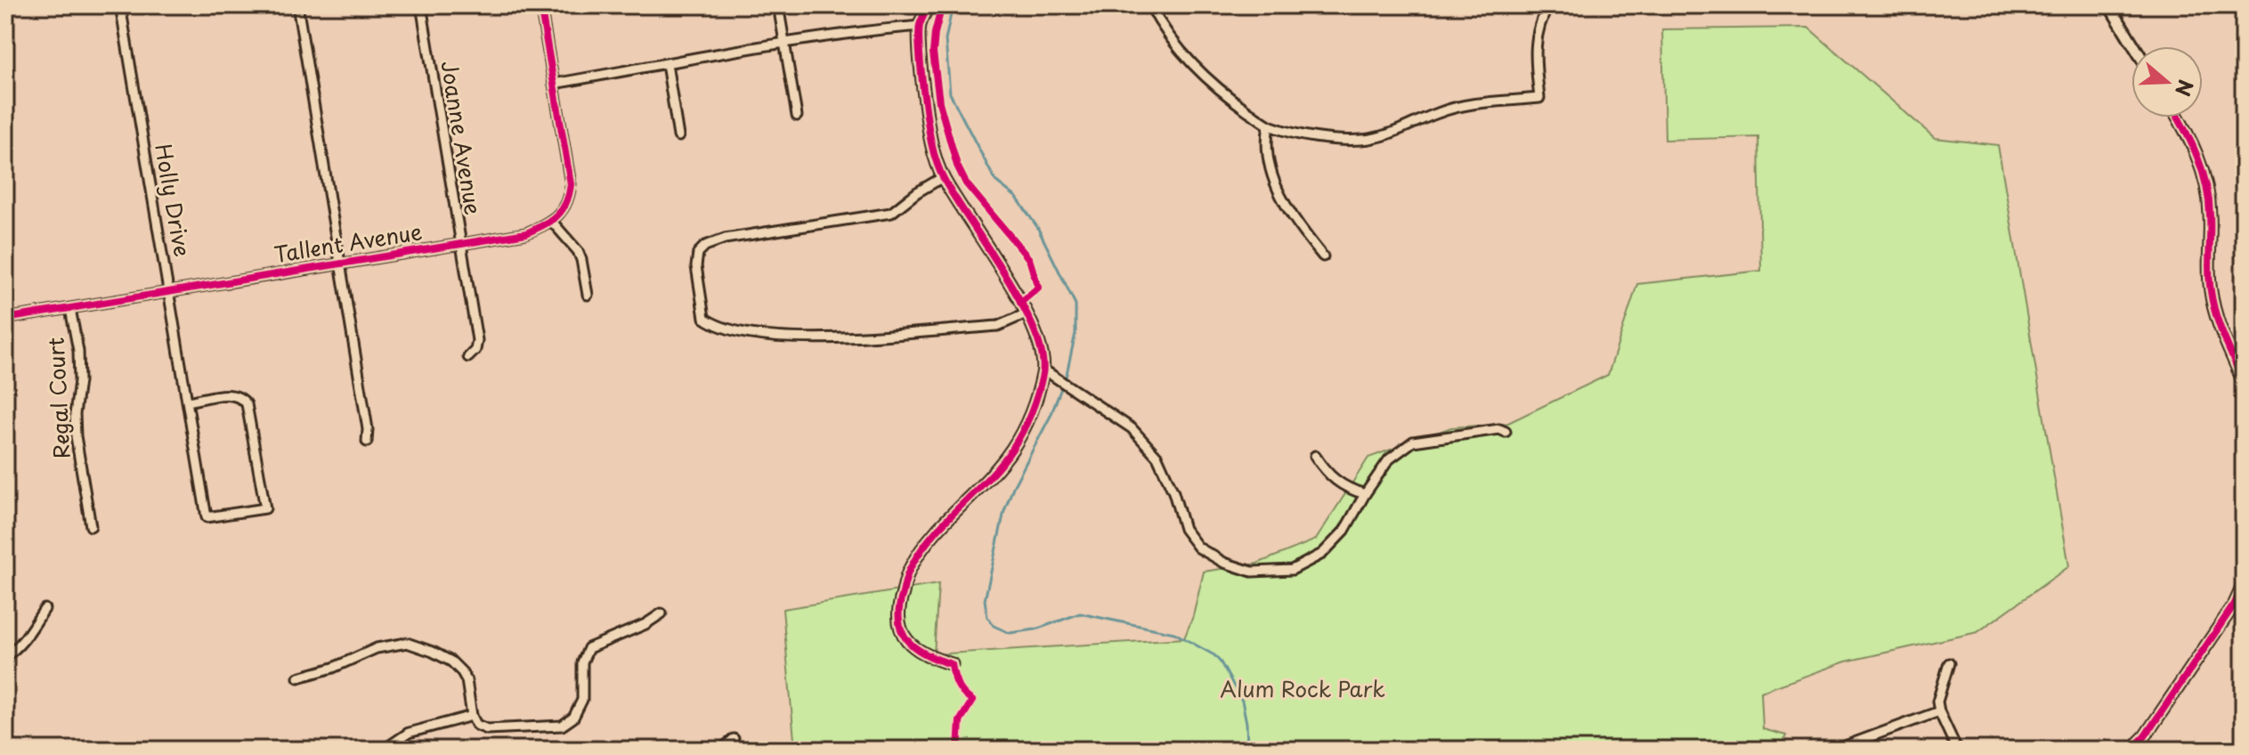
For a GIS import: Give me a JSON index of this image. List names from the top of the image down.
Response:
{
  "streets": {
    "street": [
      "Joanne Avenue",
      "Holly Drive",
      "Tallent Avenue",
      "Regal Court"
    ]
  },
  "crossings": [
    ["Joanne Avenue", "Tallent Avenue"],
    ["Holly Drive", "Tallent Avenue"],
    ["Tallent Avenue", "Regal Court"]
  ],
  "parks": ["Alum Rock Park"],
  "north": "right"
}
